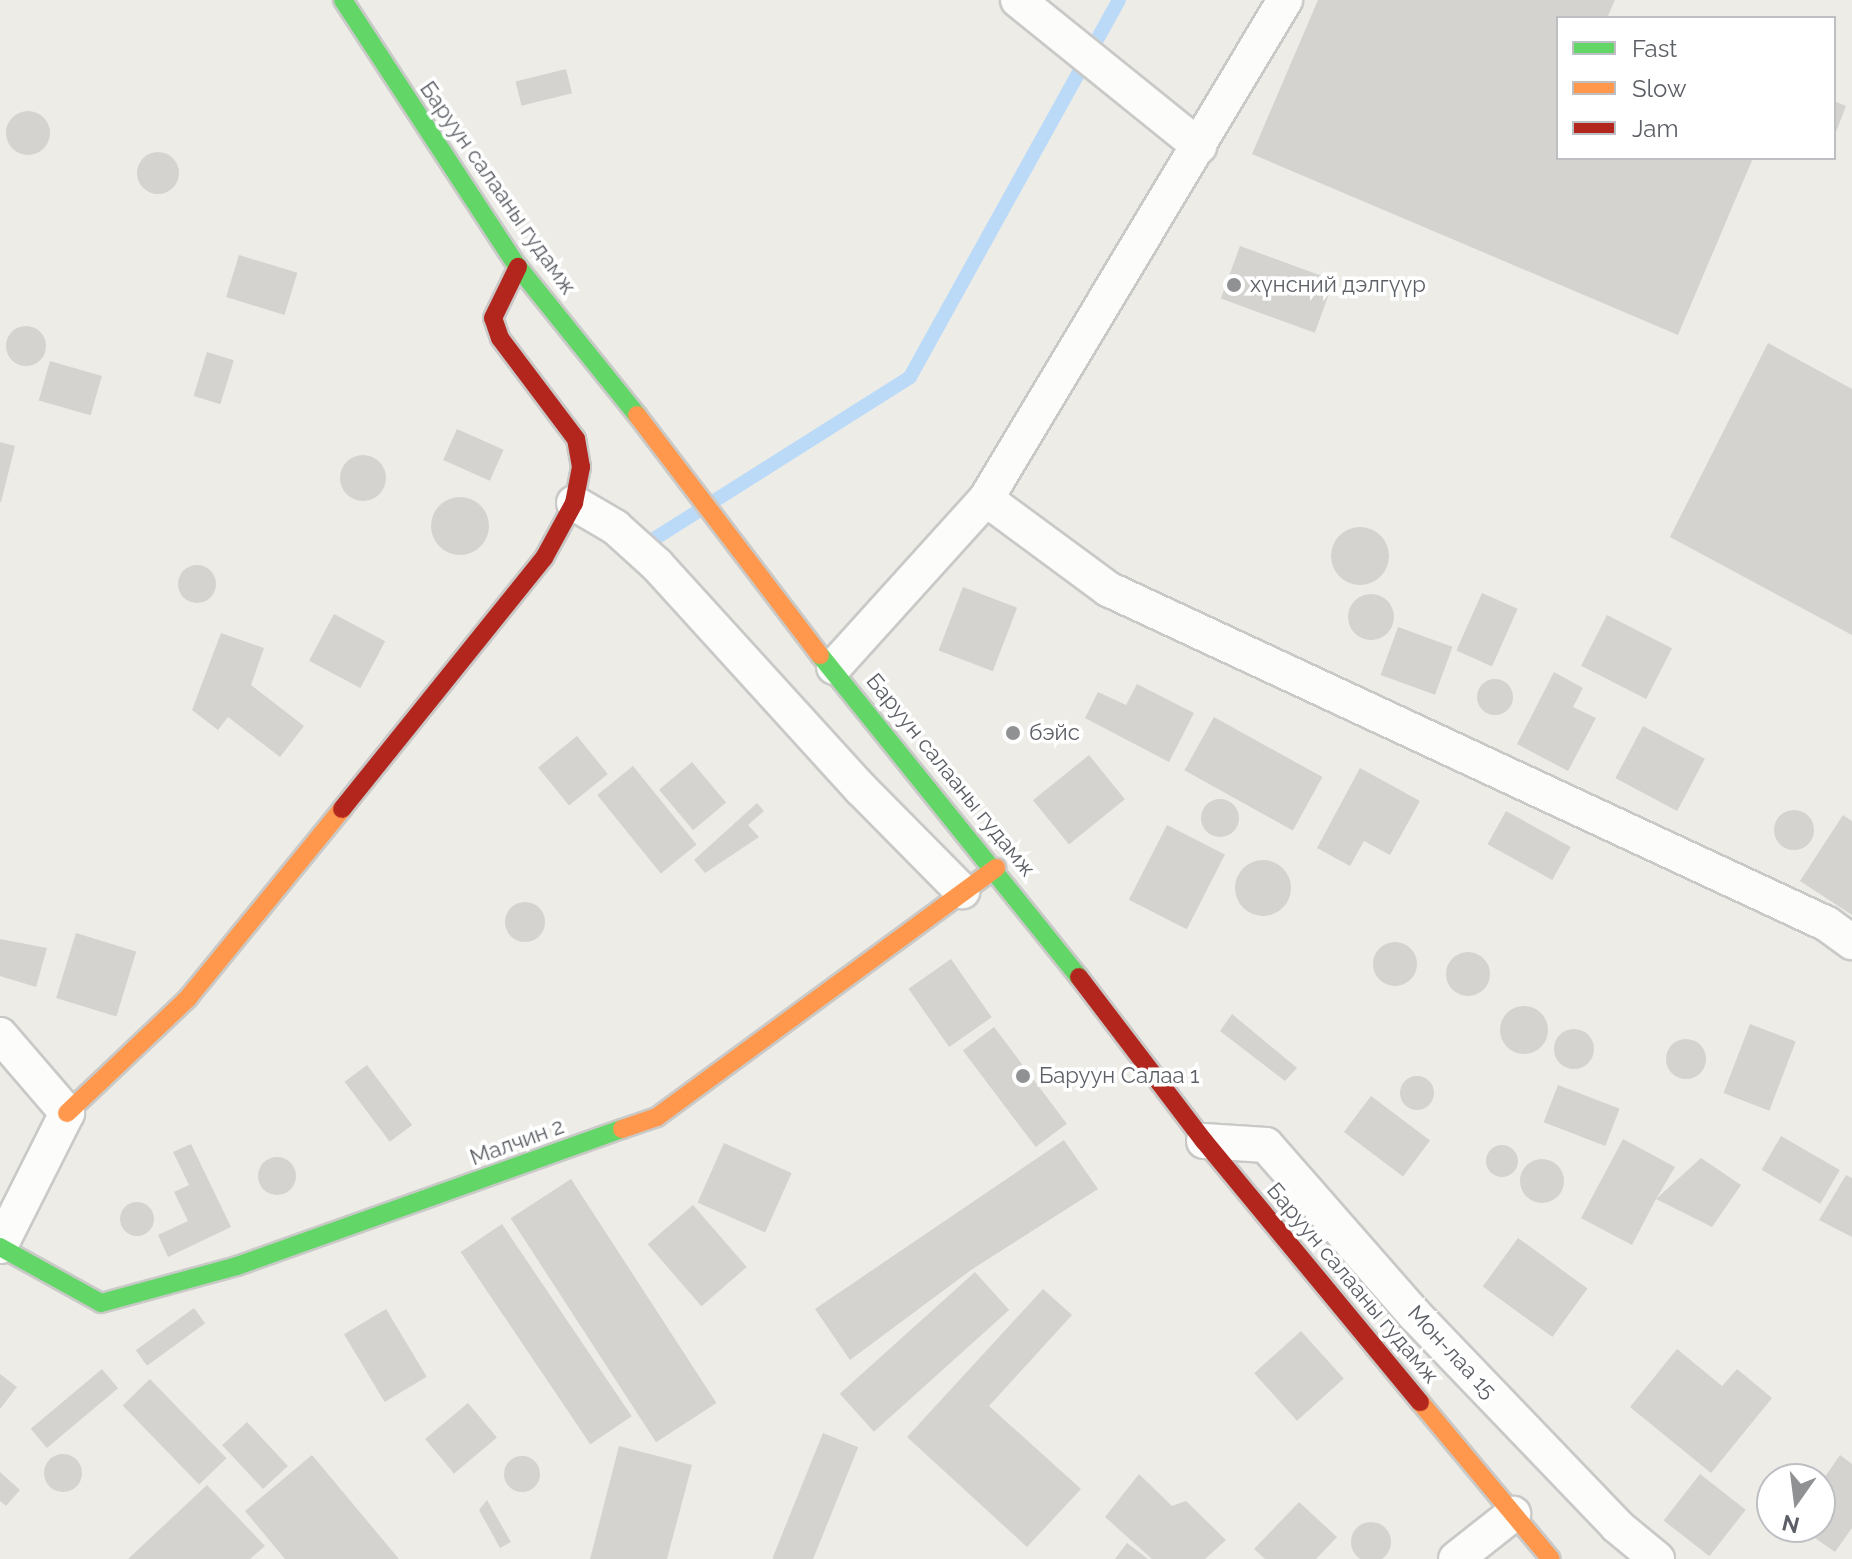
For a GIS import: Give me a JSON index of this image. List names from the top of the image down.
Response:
{
  "streets": {
    "street": ["Баруун салааны гудамж", "Малчин 2", "Мон-лаа 15"]
  },
  "crossings": [
    ["Баруун салааны гудамж", "Малчин 2"],
    ["Баруун салааны гудамж", "Мон-лаа 15"]
  ],
  "places": ["хүнсний дэлгүүр", "бэйс", "Баруун Салаа 1"],
  "legend": ["Fast", "Slow", "Jam"],
  "north": "bottom"
}
